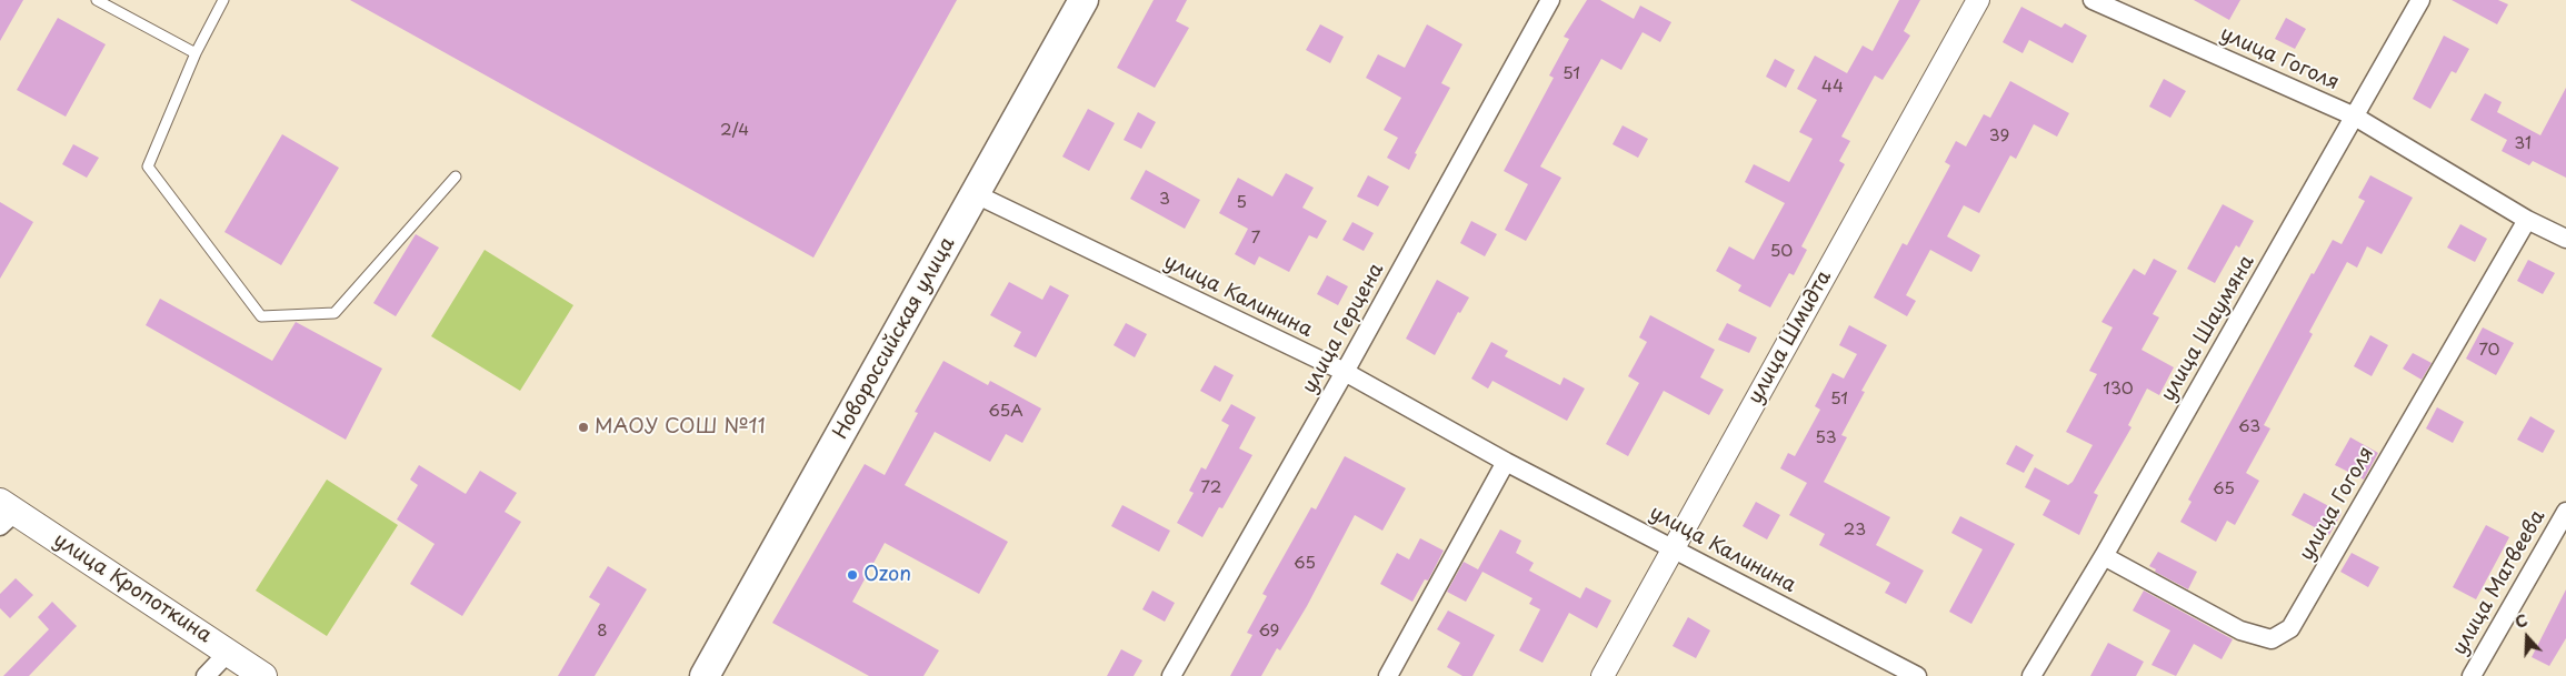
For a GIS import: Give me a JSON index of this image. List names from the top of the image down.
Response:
{
  "streets": {
    "main road": ["Новороссийская улица", "улица Кропоткина"],
    "street": [
      "улица Гоголя",
      "улица Калинина",
      "улица Герцена",
      "улица Шаумяна",
      "улица Шмидта",
      "улица Матвеева"
    ]
  },
  "crossings": [
    ["улица Гоголя", "улица Шаумяна"],
    ["улица Калинина", "улица Герцена"],
    ["улица Калинина", "улица Шмидта"],
    ["улица Калинина", "Новороссийская улица"]
  ],
  "places": ["МАОУ СОШ №11", "Ozon"],
  "house_numbers": [
    "51",
    "44",
    "2/4",
    "39",
    "31",
    "3",
    "5",
    "7",
    "50",
    "70",
    "130",
    "51",
    "65А",
    "63",
    "53",
    "72",
    "65",
    "23",
    "65",
    "8",
    "69"
  ],
  "north": "top"
}
